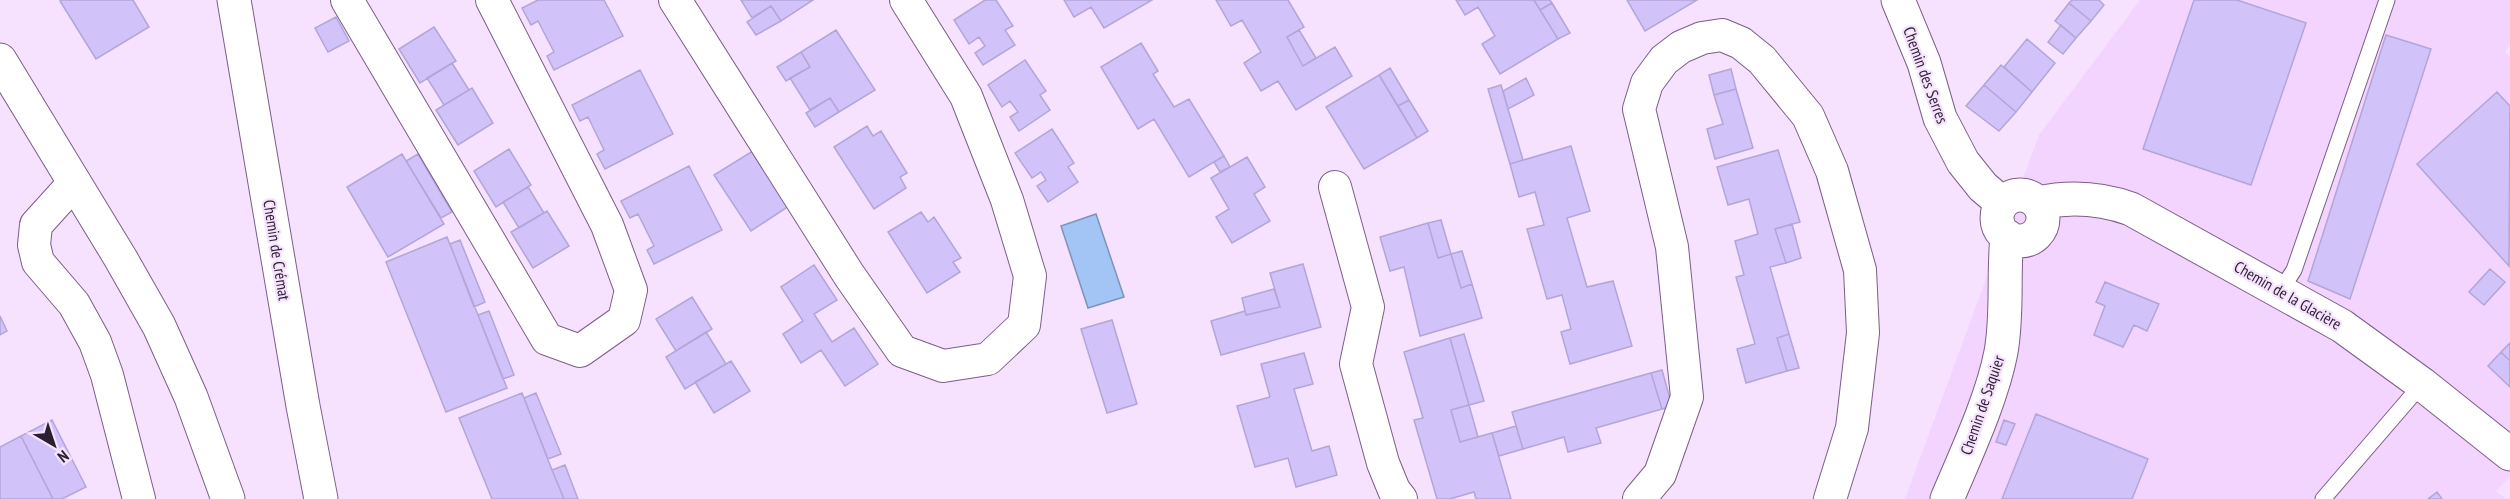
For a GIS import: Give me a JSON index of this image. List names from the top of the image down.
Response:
{
  "streets": {
    "street": [
      "Chemin des Serres",
      "Chemin de Crémat",
      "Chemin de la Glacière",
      "Chemin de Saquier"
    ]
  },
  "crossings": [
    ["Chemin des Serres", "Chemin de la Glacière"],
    ["Chemin des Serres", "Chemin de Saquier"],
    ["Chemin de la Glacière", "Chemin de Saquier"]
  ],
  "north": "bottom right"
}
